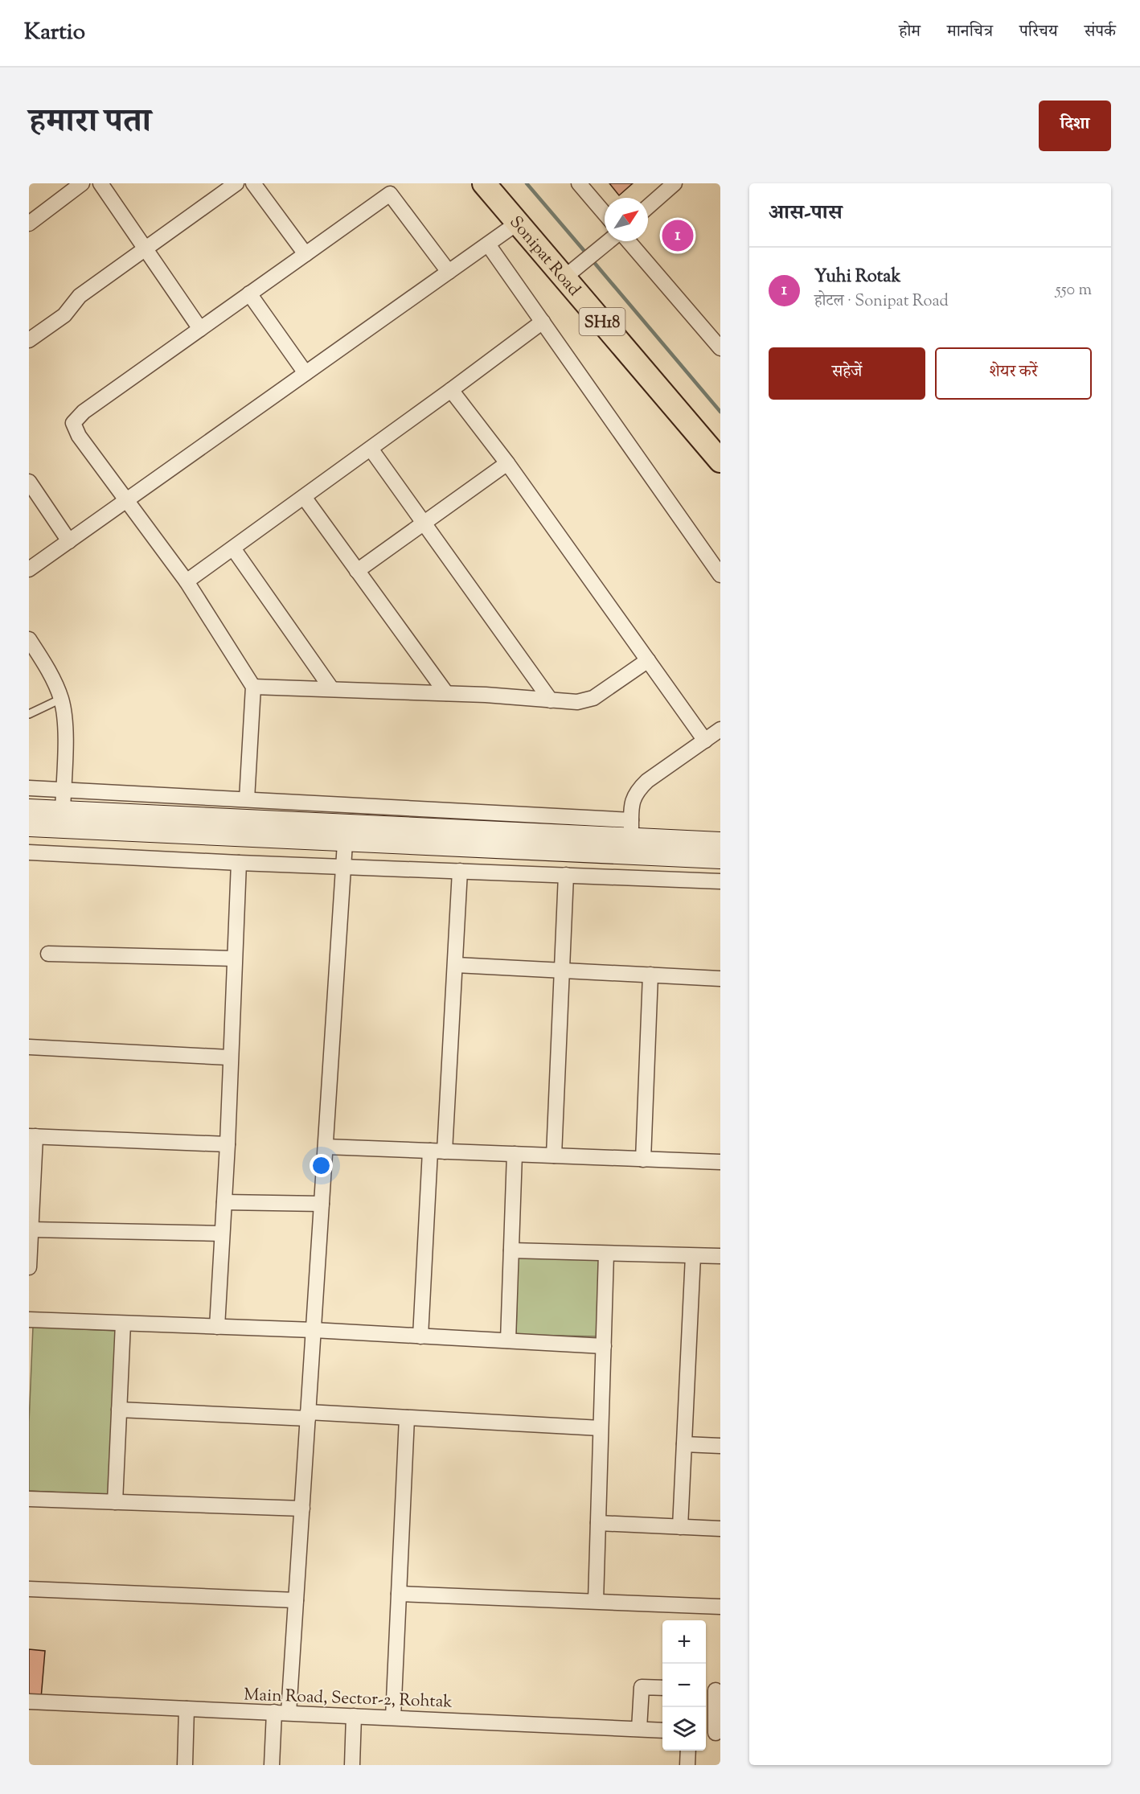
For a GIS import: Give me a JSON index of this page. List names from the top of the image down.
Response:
{
  "streets": {
    "main road": ["Sonipat Road", "SH18"],
    "street": ["Main Road, Sector-2, Rohtak"]
  },
  "north": "top right",
  "page": {
    "header": "Kartio",
    "nav": [
      "होम",
      "मानचित्र",
      "परिचय",
      "संपर्क"
    ],
    "title": "हमारा पता",
    "buttons": [
      "दिशा",
      ["सहेजें", "शेयर करें"]
    ],
    "heading": "आस-पास",
    "pins": "1",
    "list": [
      {
        "mark": "1",
        "name": "Yuhi Rotak",
        "note": "होटल · Sonipat Road",
        "value": "550 m"
      }
    ],
    "map_buttons": ["+", "−"]
  }
}
